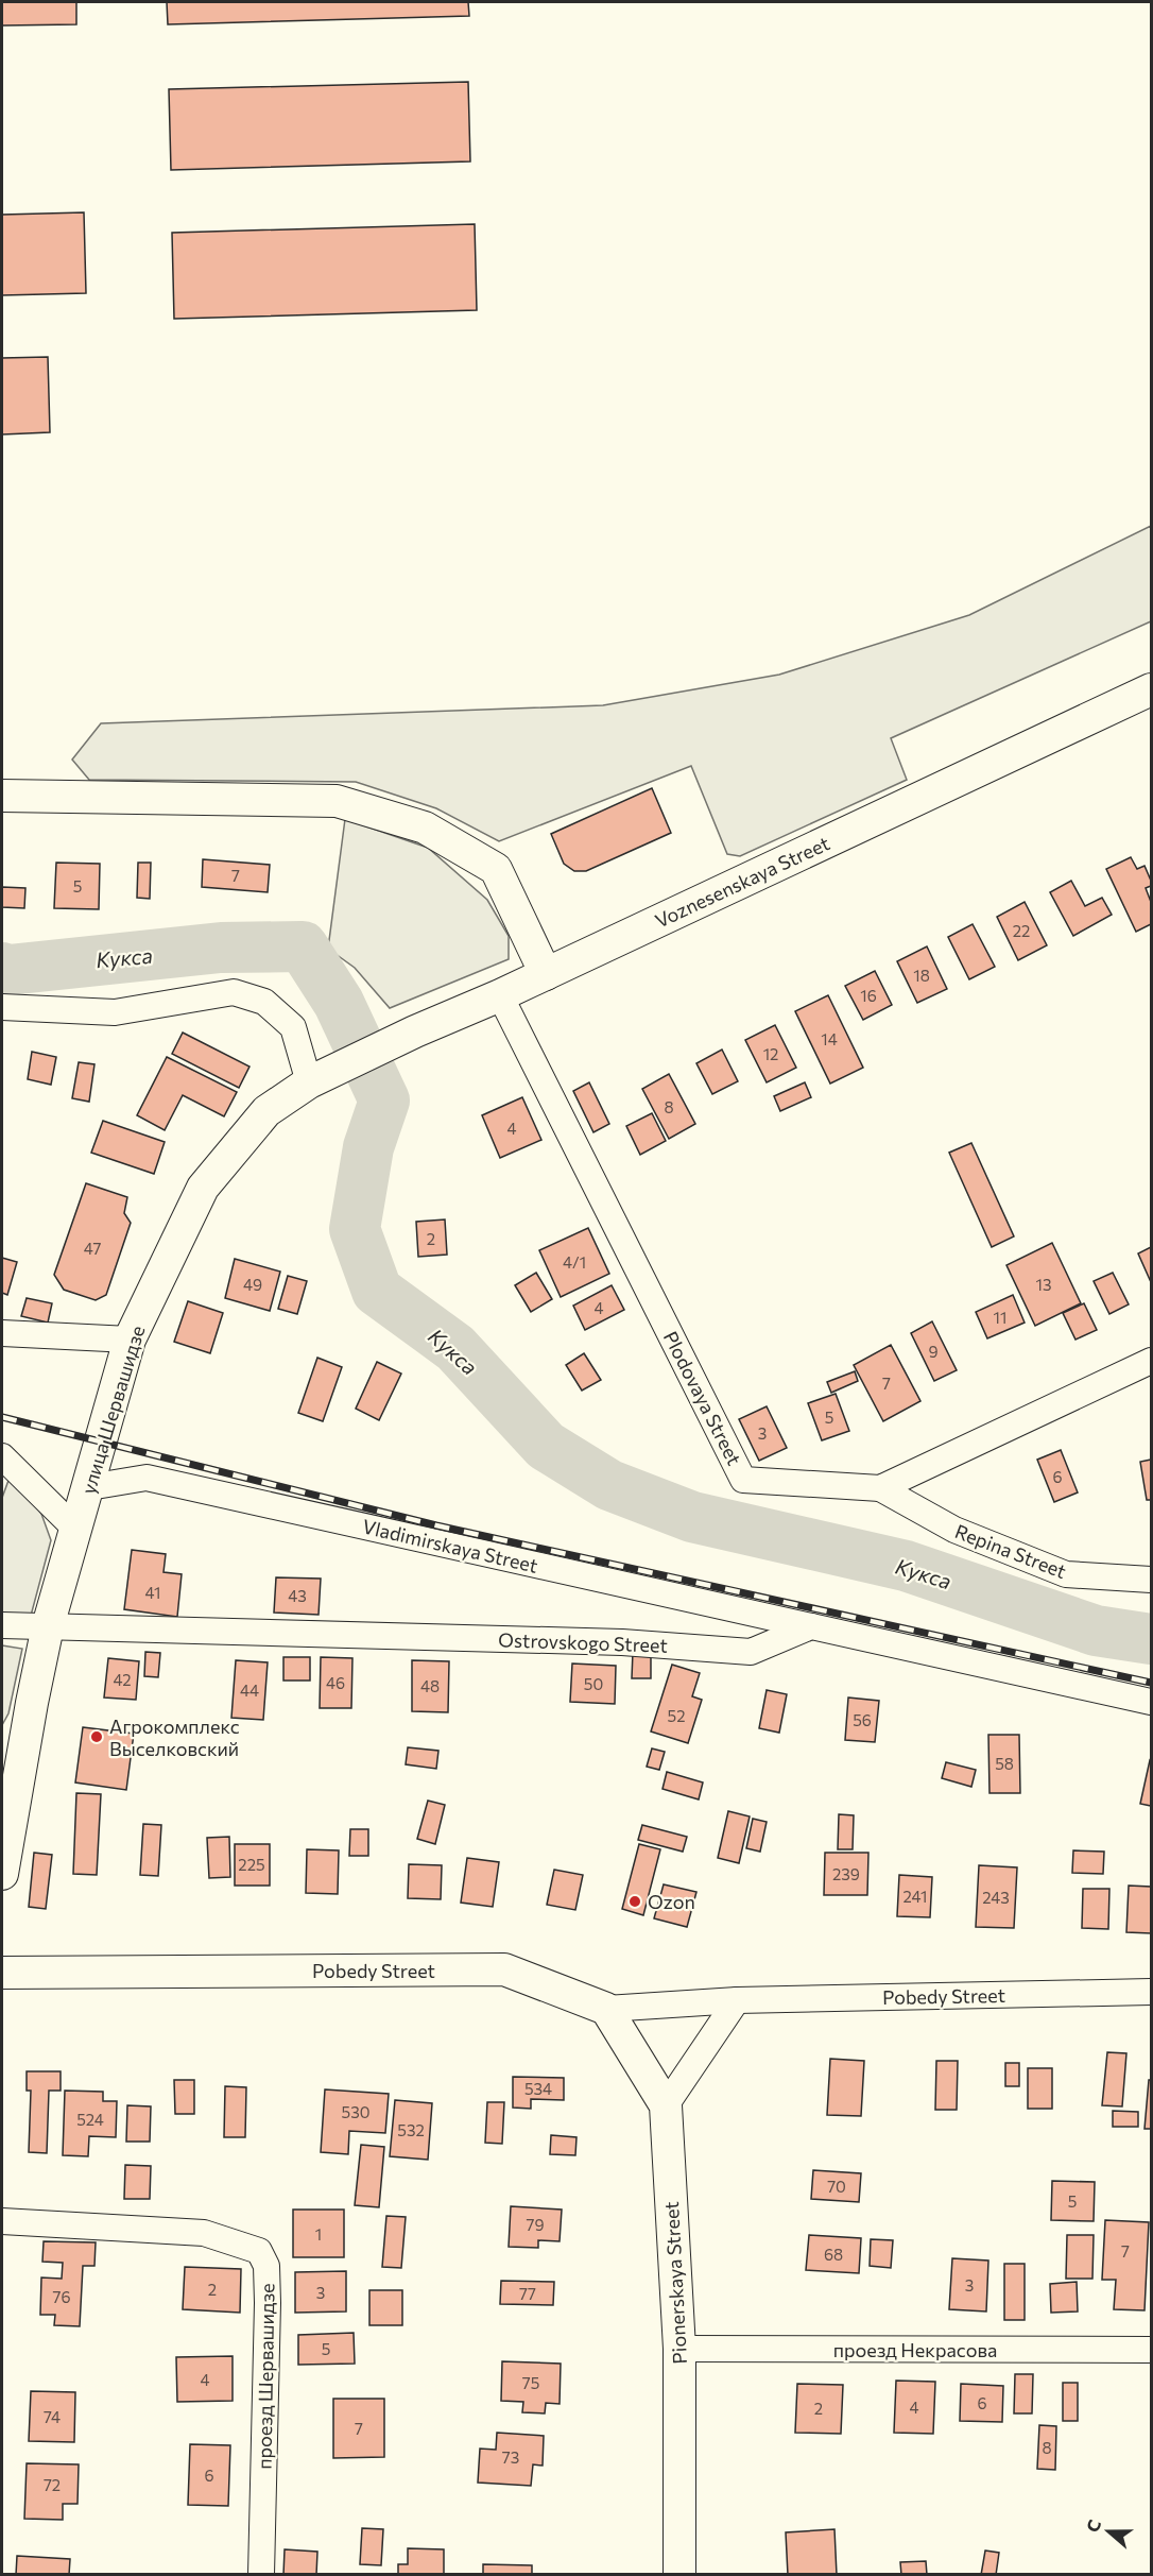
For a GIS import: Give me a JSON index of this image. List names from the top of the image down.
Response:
{
  "streets": {
    "street": [
      "Voznesenskaya Street",
      "Plodovaya Street",
      "улица Шервашидзе",
      "Vladimirskaya Street",
      "Repina Street",
      "Ostrovskogo Street",
      "Pobedy Street",
      "Pionerskaya Street",
      "проезд Некрасова",
      "проезд Шервашидзе"
    ]
  },
  "crossings": [
    ["Voznesenskaya Street", "Plodovaya Street"],
    ["Voznesenskaya Street", "улица Шервашидзе"],
    ["Plodovaya Street", "Repina Street"],
    ["улица Шервашидзе", "Vladimirskaya Street"],
    ["улица Шервашидзе", "Ostrovskogo Street"],
    ["Vladimirskaya Street", "Ostrovskogo Street"],
    ["Pobedy Street", "Pionerskaya Street"],
    ["Pionerskaya Street", "проезд Некрасова"]
  ],
  "water": ["Кукса"],
  "places": ["Агрокомплекс Выселковский", "Ozon"],
  "house_numbers": [
    "7",
    "5",
    "22",
    "18",
    "16",
    "14",
    "12",
    "8",
    "4",
    "2",
    "47",
    "4/1",
    "49",
    "13",
    "4",
    "11",
    "9",
    "7",
    "5",
    "3",
    "6",
    "41",
    "43",
    "42",
    "46",
    "50",
    "48",
    "44",
    "52",
    "56",
    "58",
    "225",
    "239",
    "241",
    "243",
    "534",
    "530",
    "524",
    "532",
    "70",
    "5",
    "79",
    "1",
    "7",
    "68",
    "3",
    "2",
    "3",
    "77",
    "76",
    "5",
    "4",
    "75",
    "6",
    "4",
    "2",
    "74",
    "7",
    "8",
    "73",
    "6",
    "72"
  ],
  "north": "left"
}
